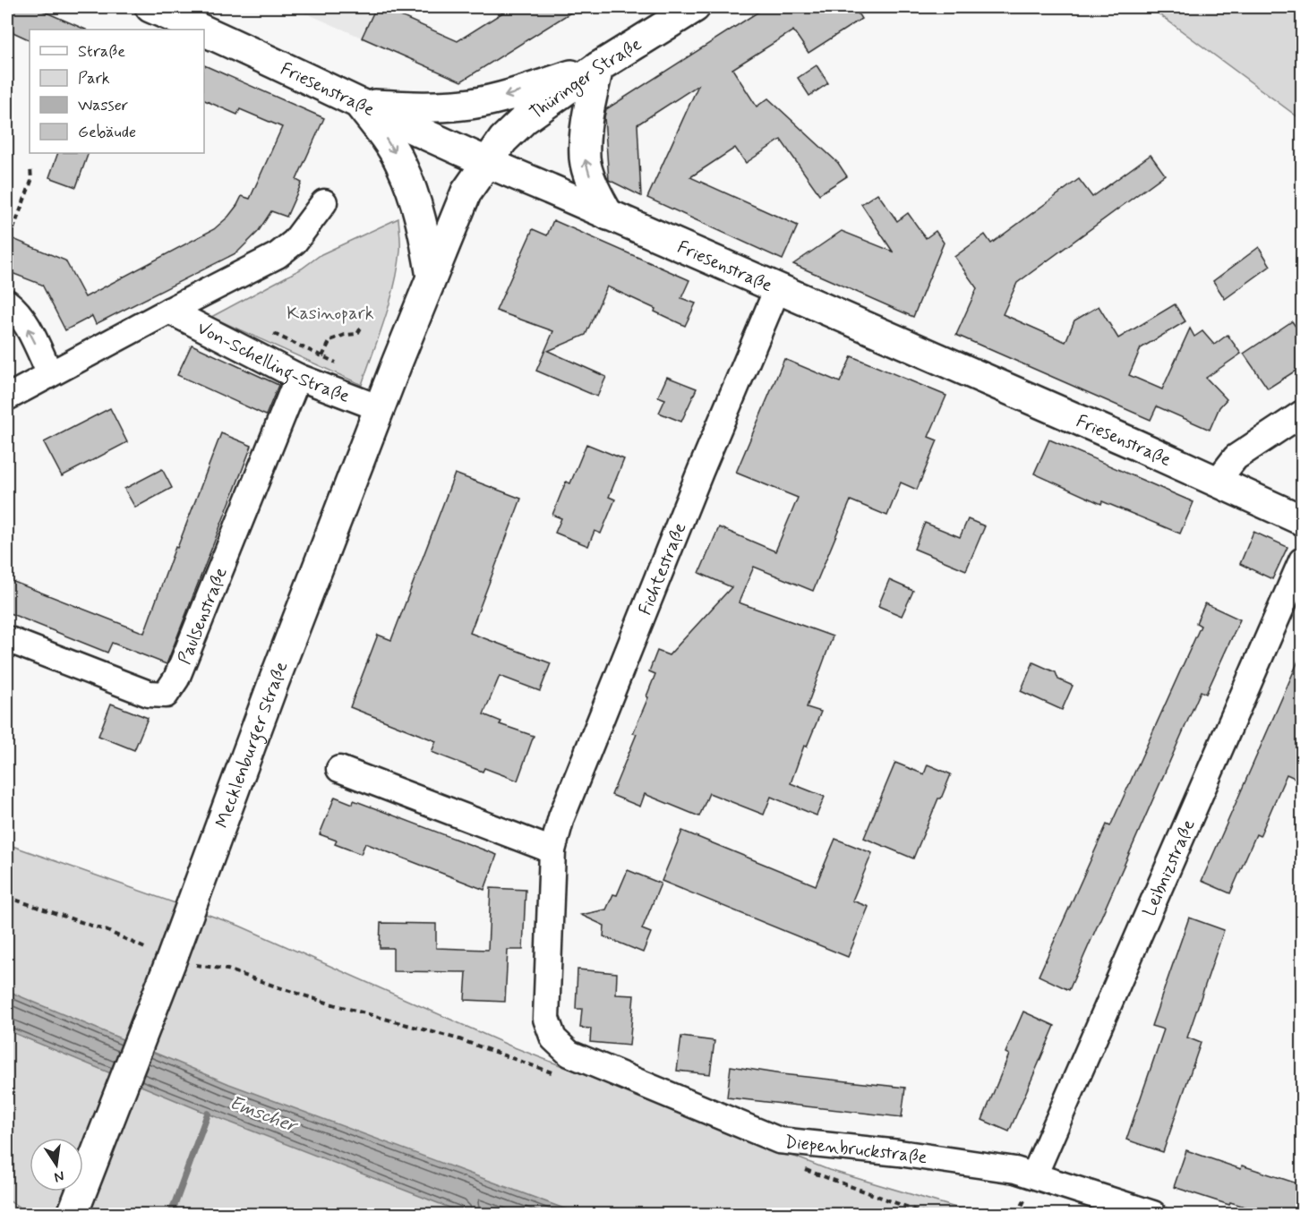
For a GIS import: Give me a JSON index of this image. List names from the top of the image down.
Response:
{
  "streets": {
    "street": [
      "Thüringer Straße",
      "Friesenstraße",
      "Von-Schelling-Straße",
      "Fichtestraße",
      "Paulsenstraße",
      "Mecklenburger Straße",
      "Leibnizstraße",
      "Diepenbruckstraße"
    ]
  },
  "crossings": [
    ["Thüringer Straße", "Friesenstraße"],
    ["Thüringer Straße", "Mecklenburger Straße"],
    ["Friesenstraße", "Fichtestraße"],
    ["Friesenstraße", "Mecklenburger Straße"],
    ["Von-Schelling-Straße", "Paulsenstraße"],
    ["Von-Schelling-Straße", "Mecklenburger Straße"],
    ["Fichtestraße", "Diepenbruckstraße"],
    ["Leibnizstraße", "Diepenbruckstraße"]
  ],
  "water": ["Emscher"],
  "parks": ["Kasinopark"],
  "legend": [
    "Straße",
    "Park",
    "Wasser",
    "Gebäude"
  ],
  "north": "bottom"
}
